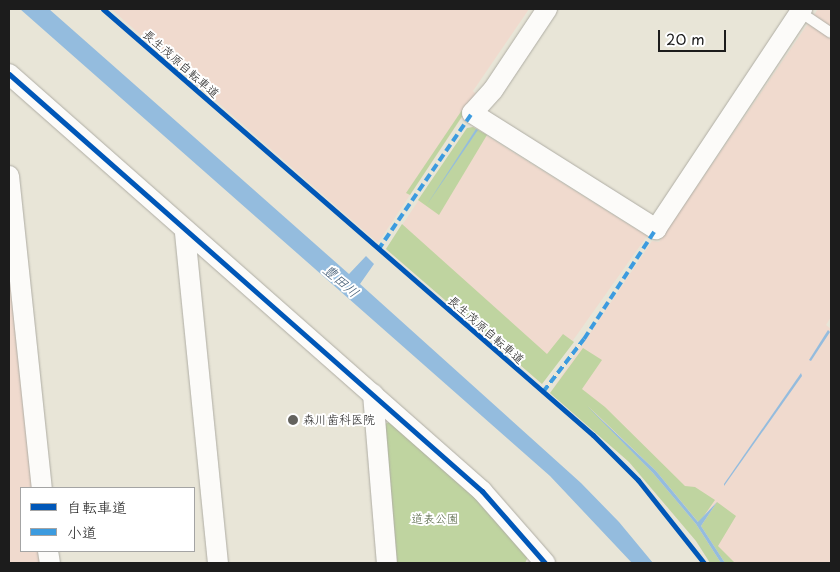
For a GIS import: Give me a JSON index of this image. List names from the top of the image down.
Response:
{
  "streets": {
    "cycle path": ["長生茂原自転車道"]
  },
  "water": ["豊田川"],
  "parks": ["道表公園"],
  "places": ["森川歯科医院"],
  "legend": ["自転車道", "小道"],
  "scale_bar": "20 m"
}
